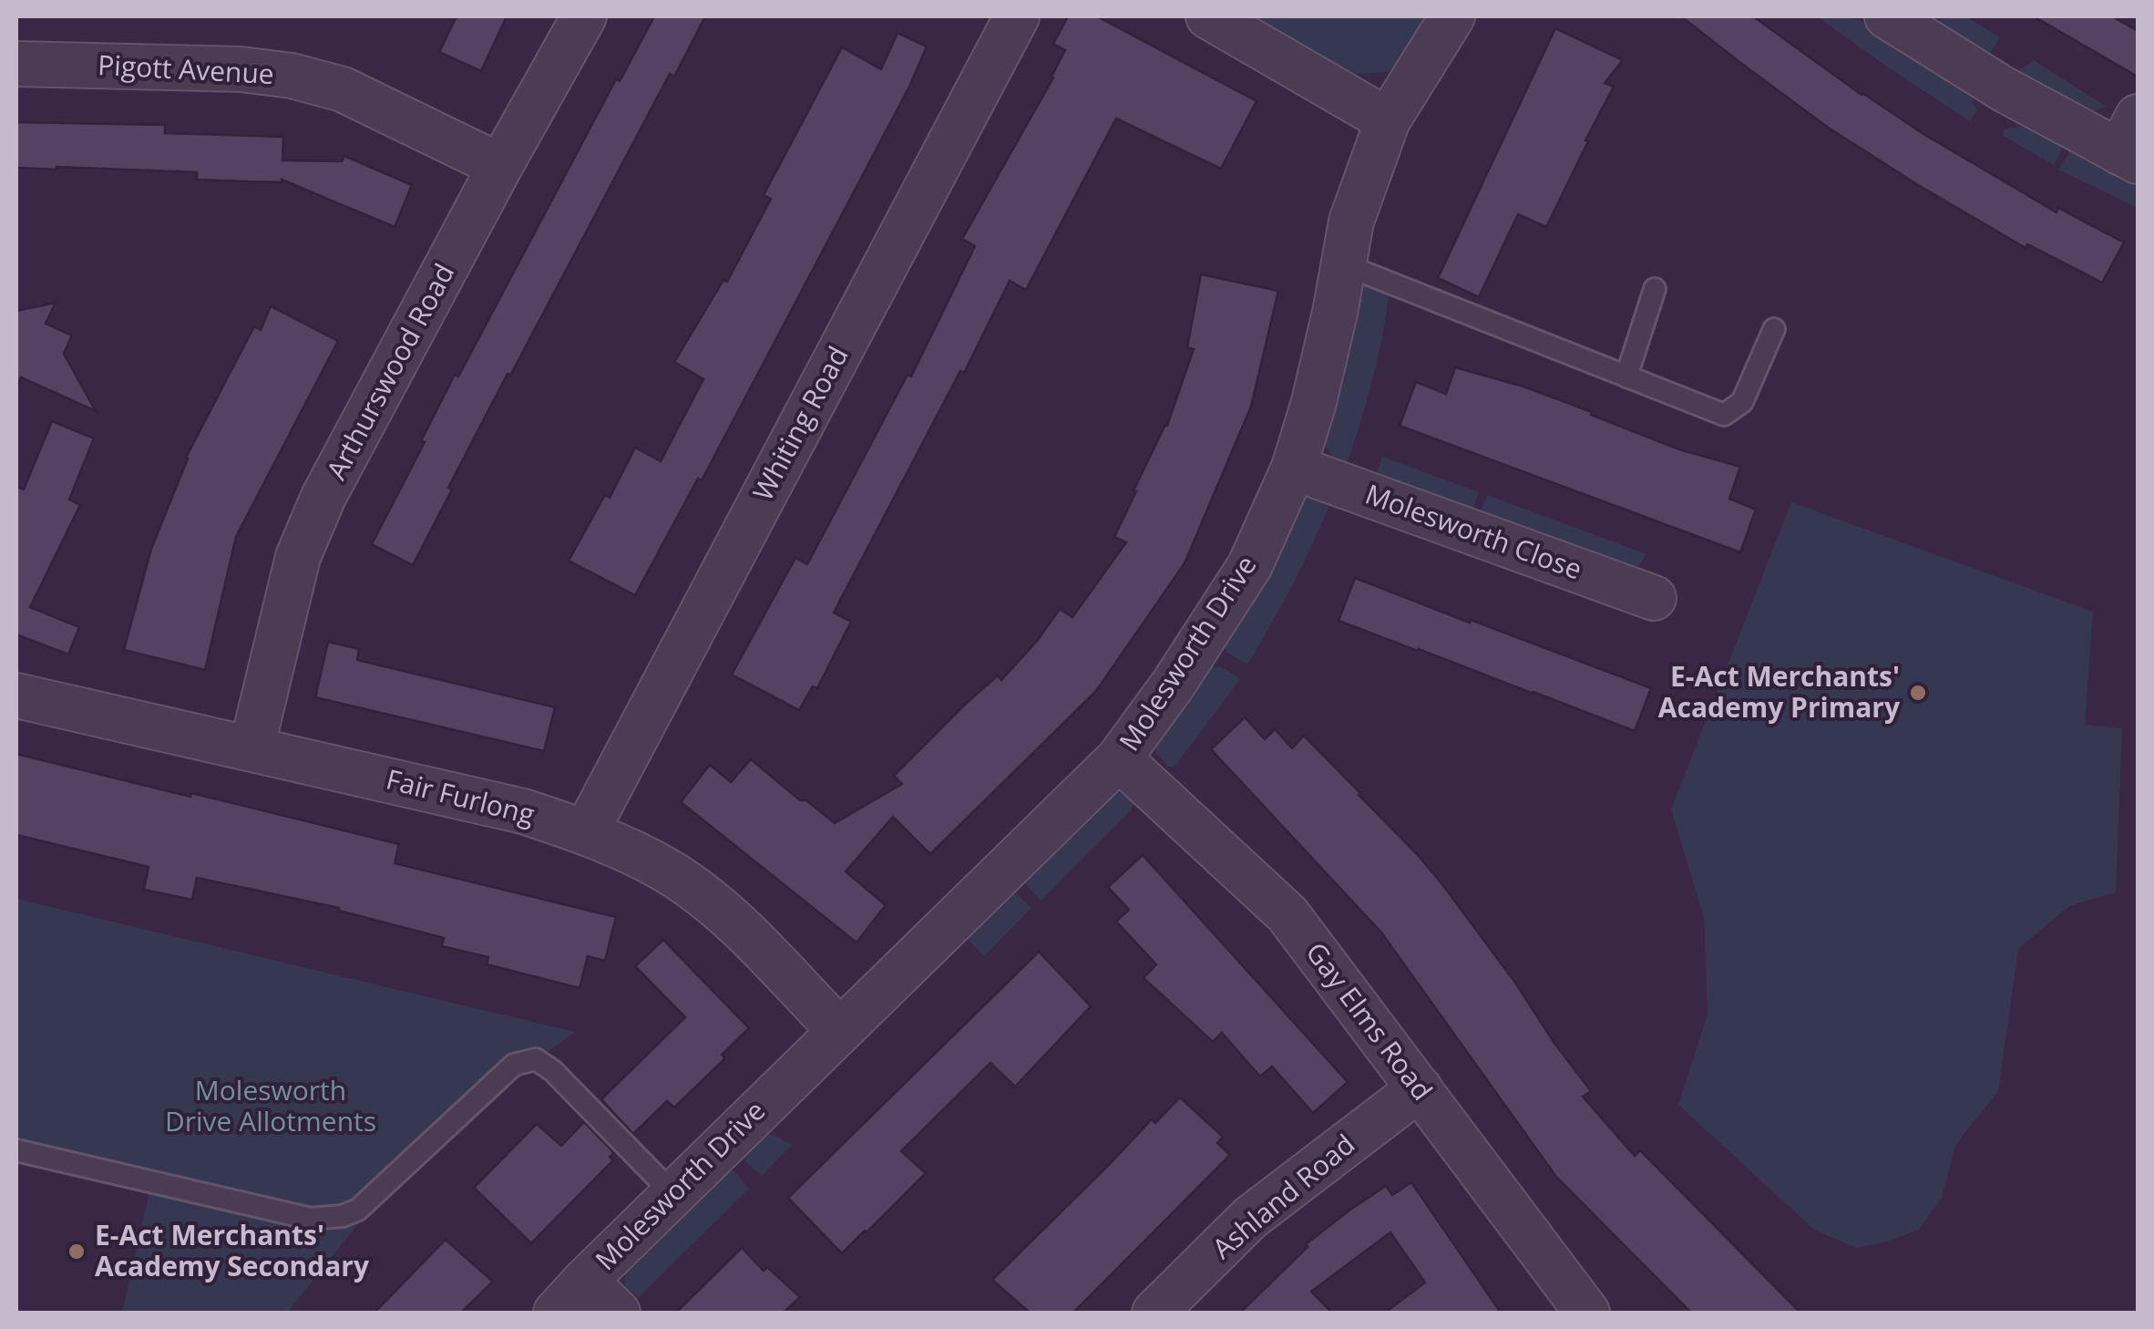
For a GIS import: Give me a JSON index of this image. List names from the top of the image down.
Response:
{
  "streets": {
    "street": [
      "Pigott Avenue",
      "Arthurswood Road",
      "Whiting Road",
      "Molesworth Close",
      "Molesworth Drive",
      "Fair Furlong",
      "Gay Elms Road",
      "Ashland Road"
    ]
  },
  "crossings": [
    ["Pigott Avenue", "Arthurswood Road"],
    ["Arthurswood Road", "Fair Furlong"],
    ["Whiting Road", "Fair Furlong"],
    ["Molesworth Close", "Molesworth Drive"],
    ["Molesworth Drive", "Fair Furlong"],
    ["Molesworth Drive", "Gay Elms Road"],
    ["Gay Elms Road", "Ashland Road"]
  ],
  "parks": ["Molesworth Drive Allotments"],
  "places": ["E-Act Merchants' Academy Primary", "E-Act Merchants' Academy Secondary"]
}
